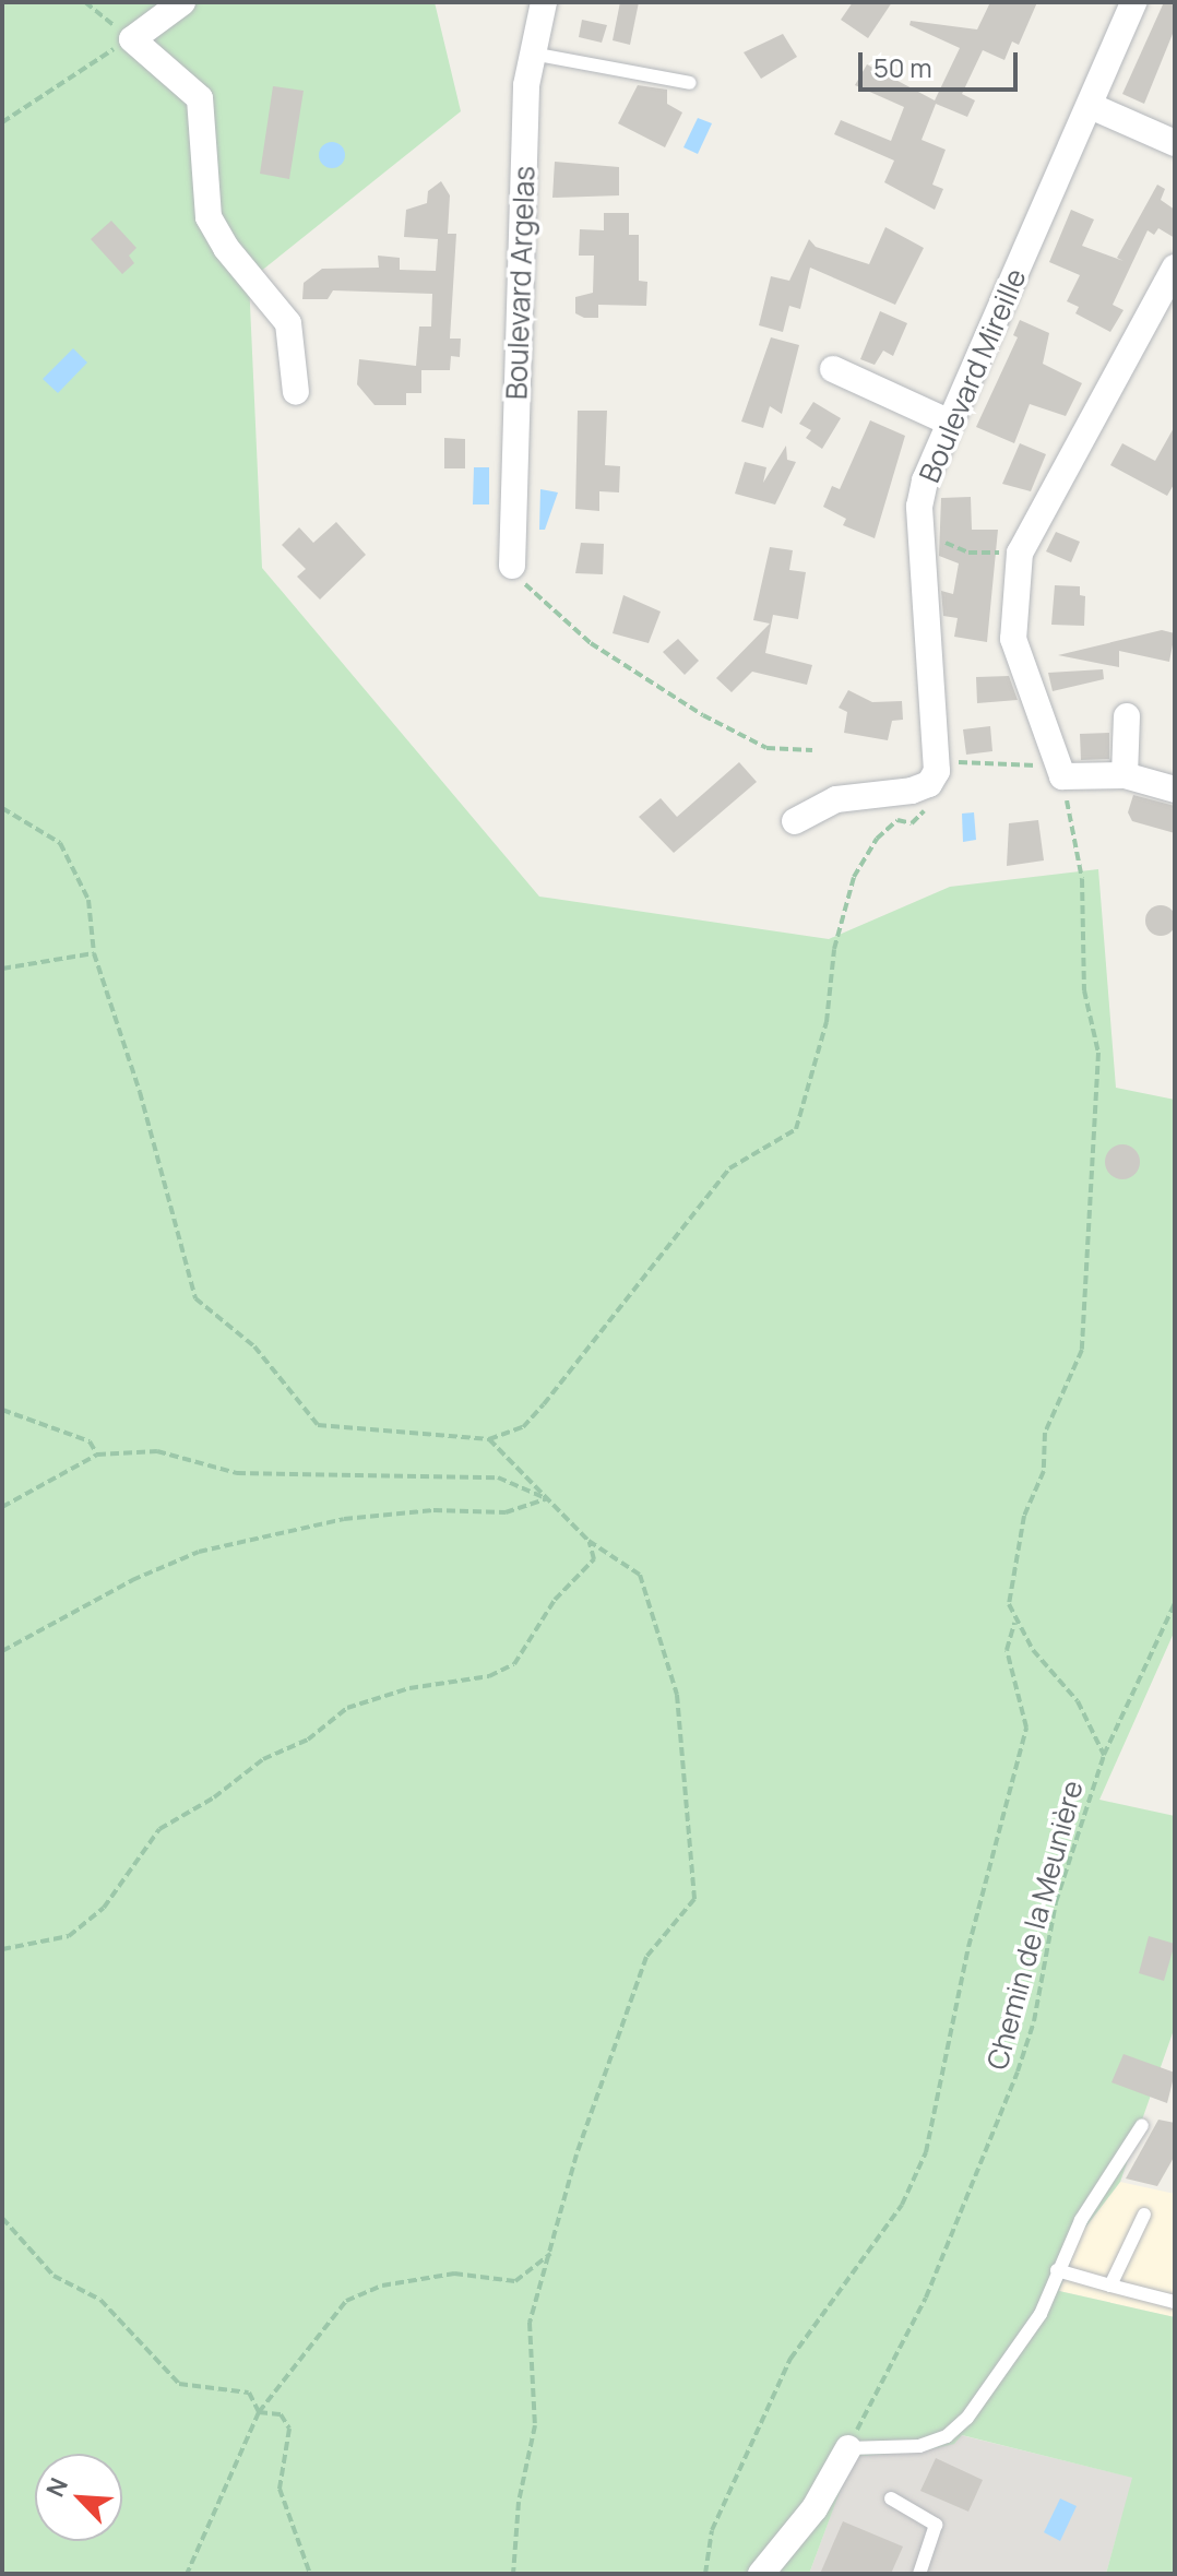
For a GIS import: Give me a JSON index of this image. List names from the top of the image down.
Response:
{
  "streets": {
    "street": ["Boulevard Argelas", "Boulevard Mireille"],
    "path": ["Chemin de la Meunière"]
  },
  "scale_bar": "50 m",
  "north": "top left"
}
